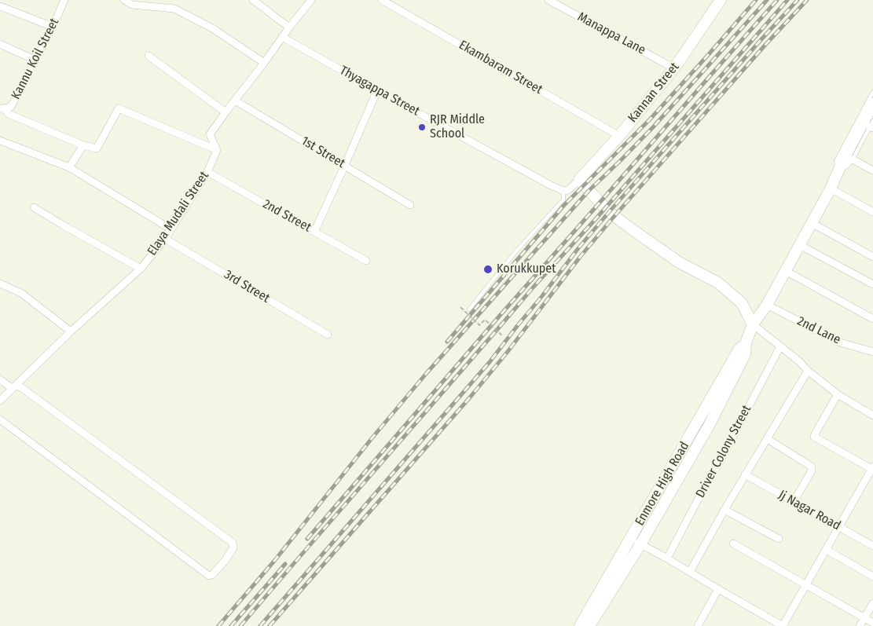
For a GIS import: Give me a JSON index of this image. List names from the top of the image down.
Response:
{
  "streets": {
    "main road": ["Kannan Street", "Enmore High Road"],
    "street": [
      "Manappa Lane",
      "Kannu Koil Street",
      "Ekambaram Street",
      "Thyagappa Street",
      "1st Street",
      "Elaya Mudali Street",
      "2nd Street",
      "3rd Street",
      "2nd Lane",
      "Driver Colony Street",
      "Jj Nagar Road"
    ]
  },
  "crossings": [
    ["Manappa Lane", "Kannan Street"],
    ["Ekambaram Street", "Kannan Street"],
    ["Elaya Mudali Street", "2nd Street"],
    ["Elaya Mudali Street", "3rd Street"],
    ["2nd Lane", "Enmore High Road"]
  ],
  "places": ["RJR Middle School", "Korukkupet"]
}
